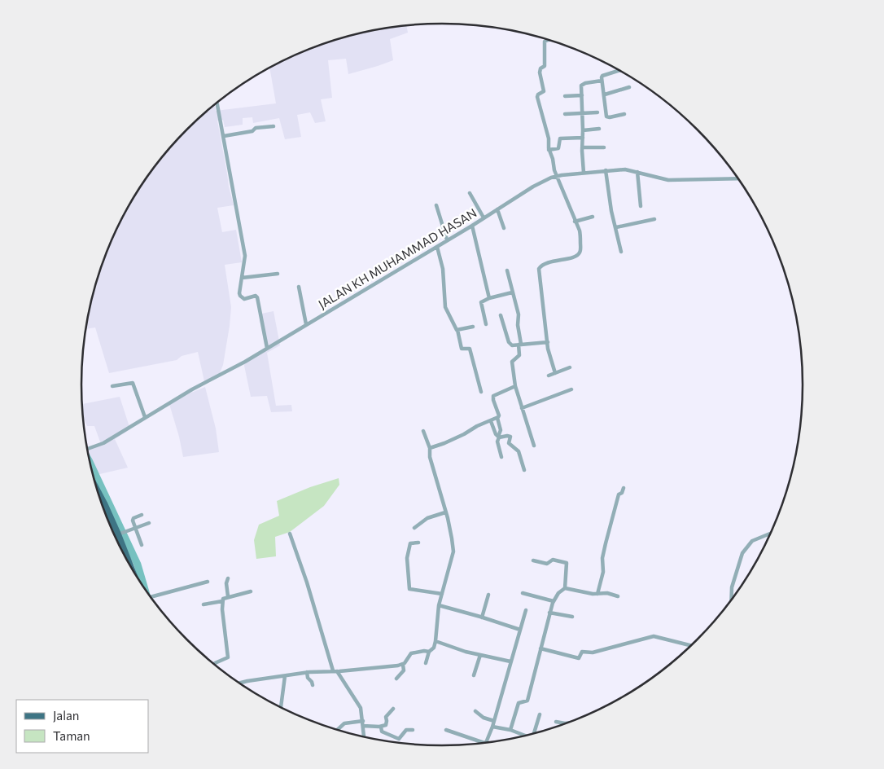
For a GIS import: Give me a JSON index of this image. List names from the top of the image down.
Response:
{
  "streets": {
    "street": ["JALAN KH MUHAMMAD HASAN"]
  },
  "legend": ["Jalan", "Taman"]
}
